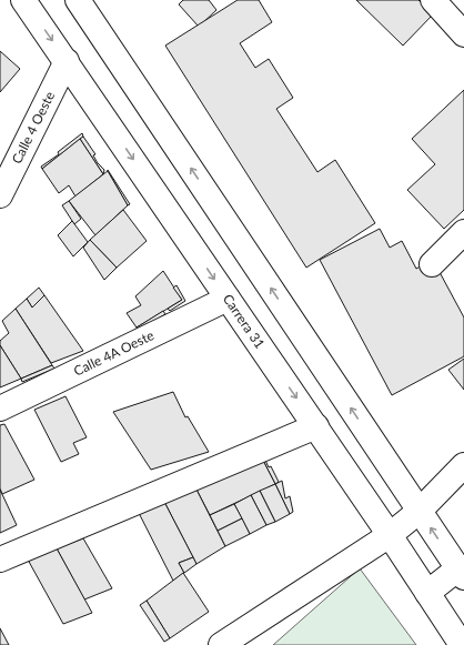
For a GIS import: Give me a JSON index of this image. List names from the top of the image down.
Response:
{
  "streets": {
    "main road": ["Calle 4 Oeste", "Carrera 31", "Calle 4A Oeste"]
  },
  "crossings": [
    ["Calle 4 Oeste", "Carrera 31"],
    ["Carrera 31", "Calle 4A Oeste"]
  ]
}
